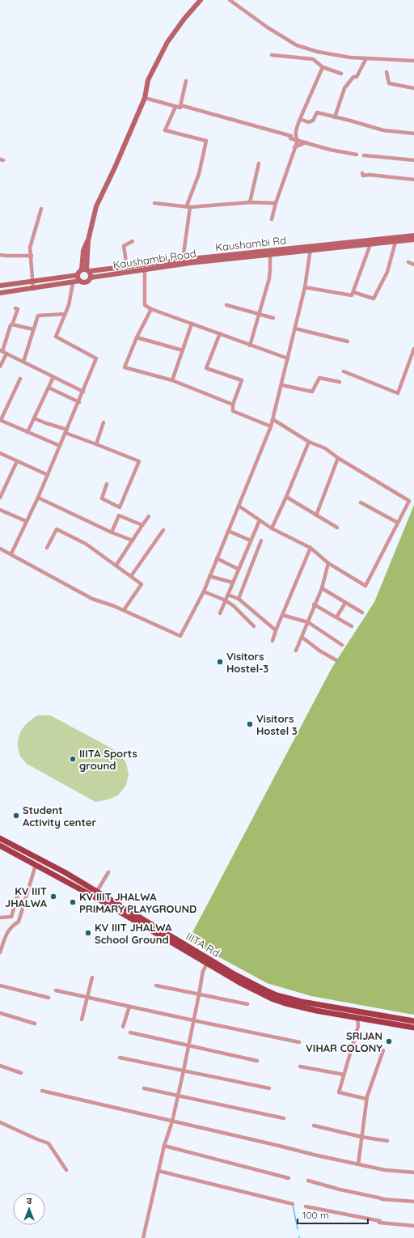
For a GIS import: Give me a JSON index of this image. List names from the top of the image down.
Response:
{
  "streets": {
    "main road": ["Kaushambi Rd", "Kaushambi Road", "IIITA Rd"]
  },
  "crossings": [
    ["Kaushambi Rd", "Kaushambi Road"]
  ],
  "places": [
    "Visitors Hostel-3",
    "Visitors Hostel 3",
    "IIITA Sports ground",
    "Student Activity center",
    "KV IIIT JHALWA",
    "KV IIIT JHALWA PRIMARY PLAYGROUND",
    "KV IIIT JHALWA School Ground",
    "SRIJAN VIHAR COLONY"
  ],
  "scale_bar": "100 m",
  "north": "top"
}
